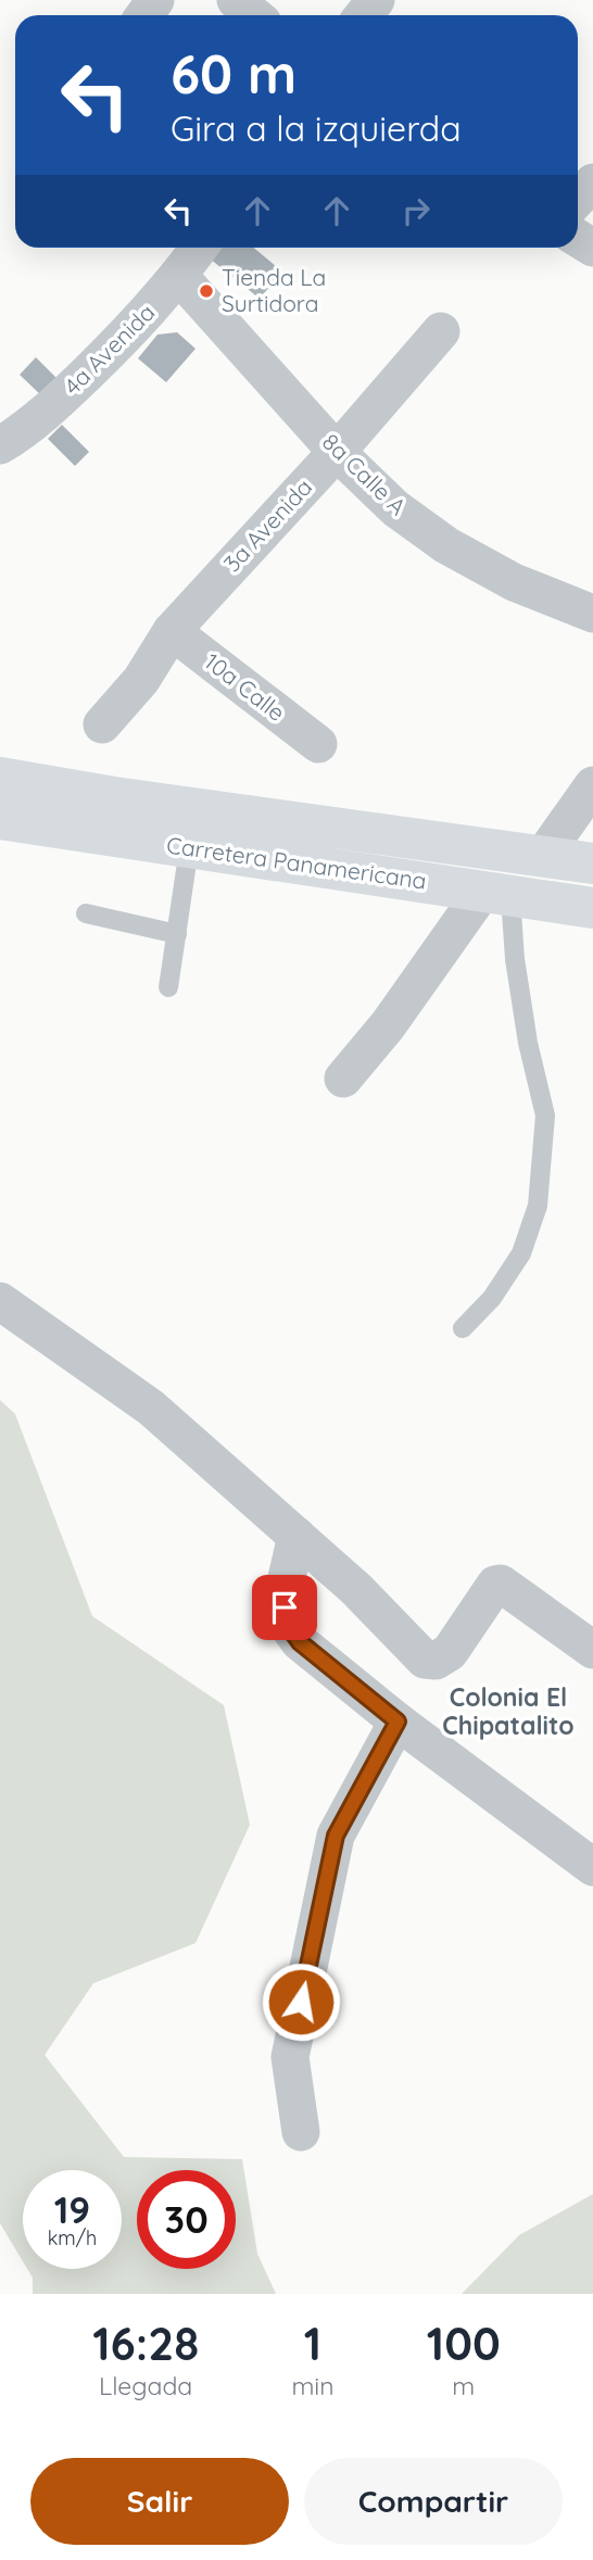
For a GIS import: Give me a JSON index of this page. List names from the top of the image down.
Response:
{
  "streets": {
    "highway": ["Carretera Panamericana"],
    "street": [
      "4a Avenida",
      "8a Calle A",
      "3a Avenida",
      "10a Calle"
    ]
  },
  "crossings": [
    ["4a Avenida", "8a Calle A"],
    ["8a Calle A", "3a Avenida"],
    ["3a Avenida", "10a Calle"]
  ],
  "districts": ["Colonia El Chipatalito"],
  "places": ["Tienda La Surtidora"],
  "page": {
    "turn": ["60 m", "Gira a la izquierda"],
    "speed": "19 km/h",
    "limit": "30",
    "eta": [
      "16:28",
      "Llegada",
      "1",
      "min",
      "100",
      "m"
    ],
    "buttons": ["Salir", "Compartir"]
  }
}
